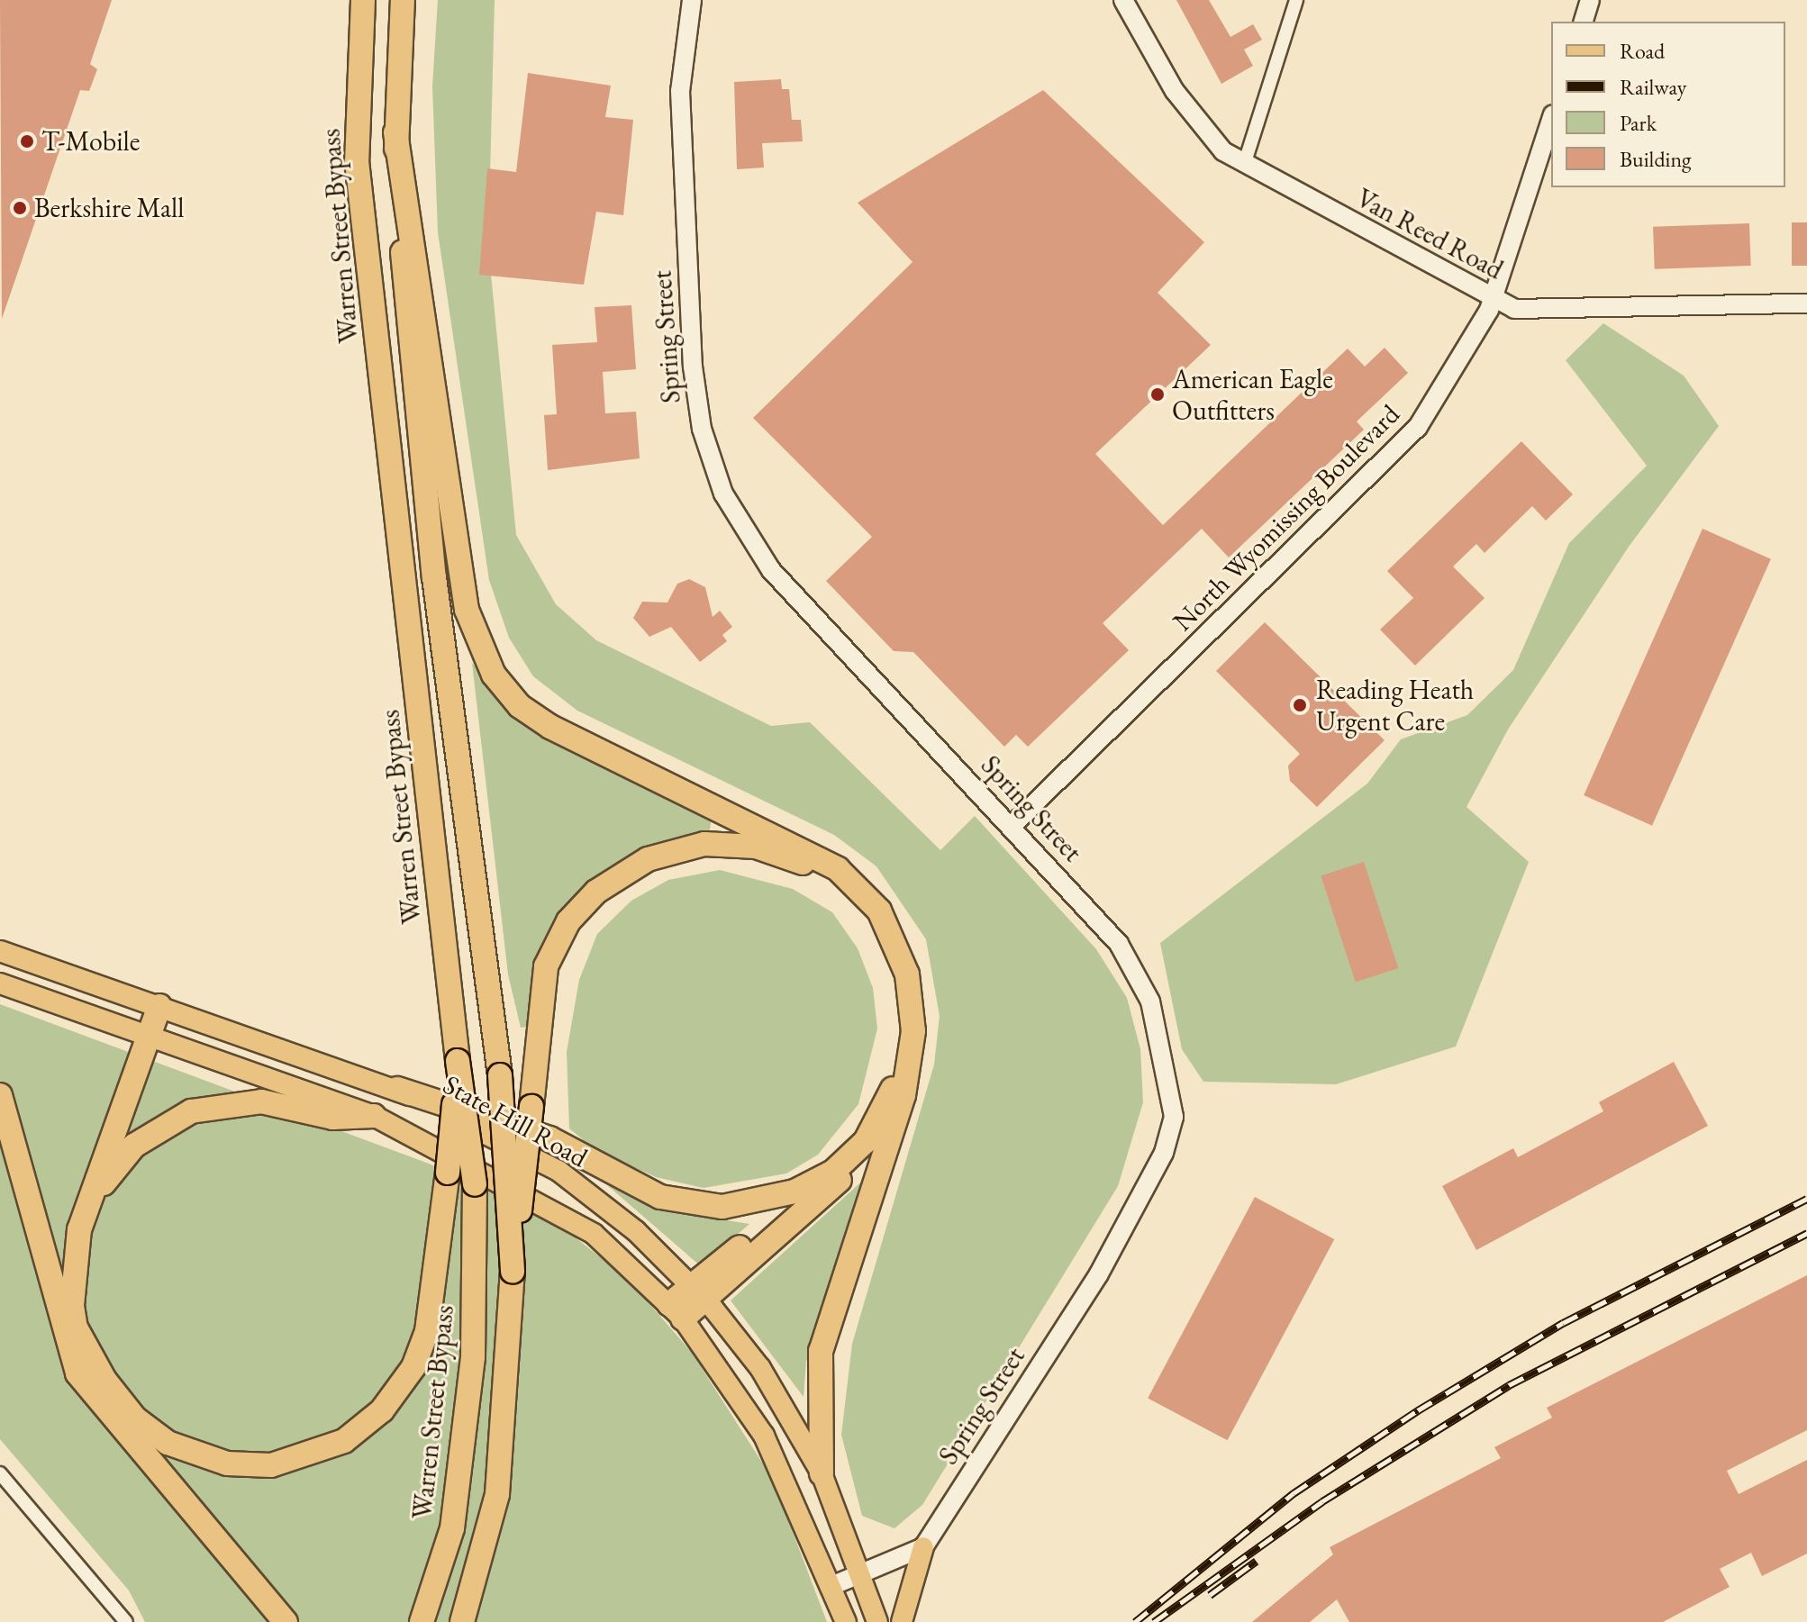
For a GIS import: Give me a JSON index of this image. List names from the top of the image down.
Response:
{
  "streets": {
    "highway": ["Warren Street Bypass"],
    "main road": ["State Hill Road"],
    "street": ["Van Reed Road", "Spring Street", "North Wyomissing Boulevard"]
  },
  "crossings": [
    ["Van Reed Road", "North Wyomissing Boulevard"],
    ["Spring Street", "North Wyomissing Boulevard"]
  ],
  "places": [
    "T-Mobile",
    "Berkshire Mall",
    "American Eagle Outfitters",
    "Reading Heath Urgent Care"
  ],
  "legend": [
    "Road",
    "Railway",
    "Park",
    "Building"
  ]
}
